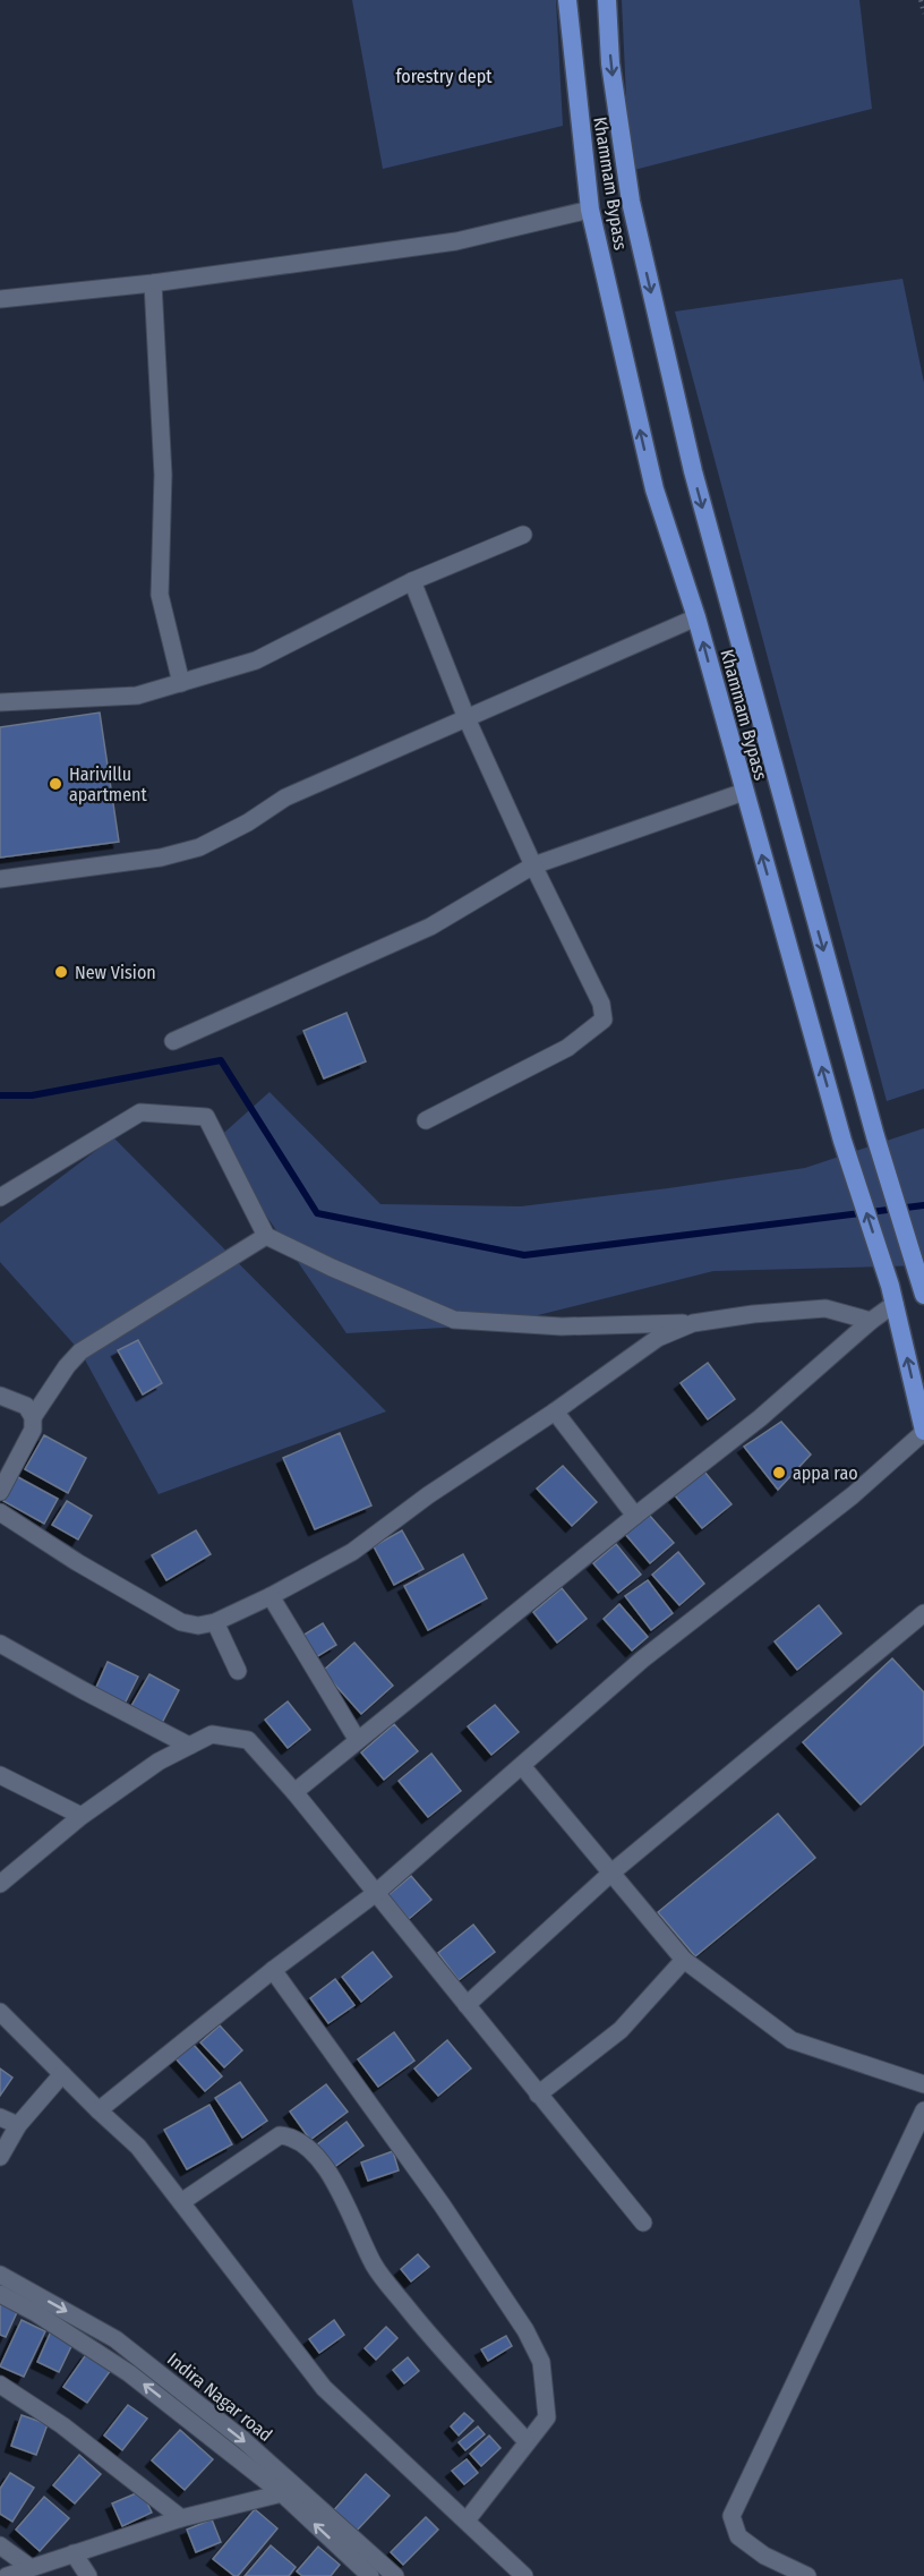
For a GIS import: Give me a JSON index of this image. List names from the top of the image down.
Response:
{
  "streets": {
    "highway": ["Khammam Bypass"],
    "street": ["Indira Nagar road"]
  },
  "parks": ["forestry dept"],
  "places": ["Harivillu apartment", "New Vision", "appa rao"]
}
